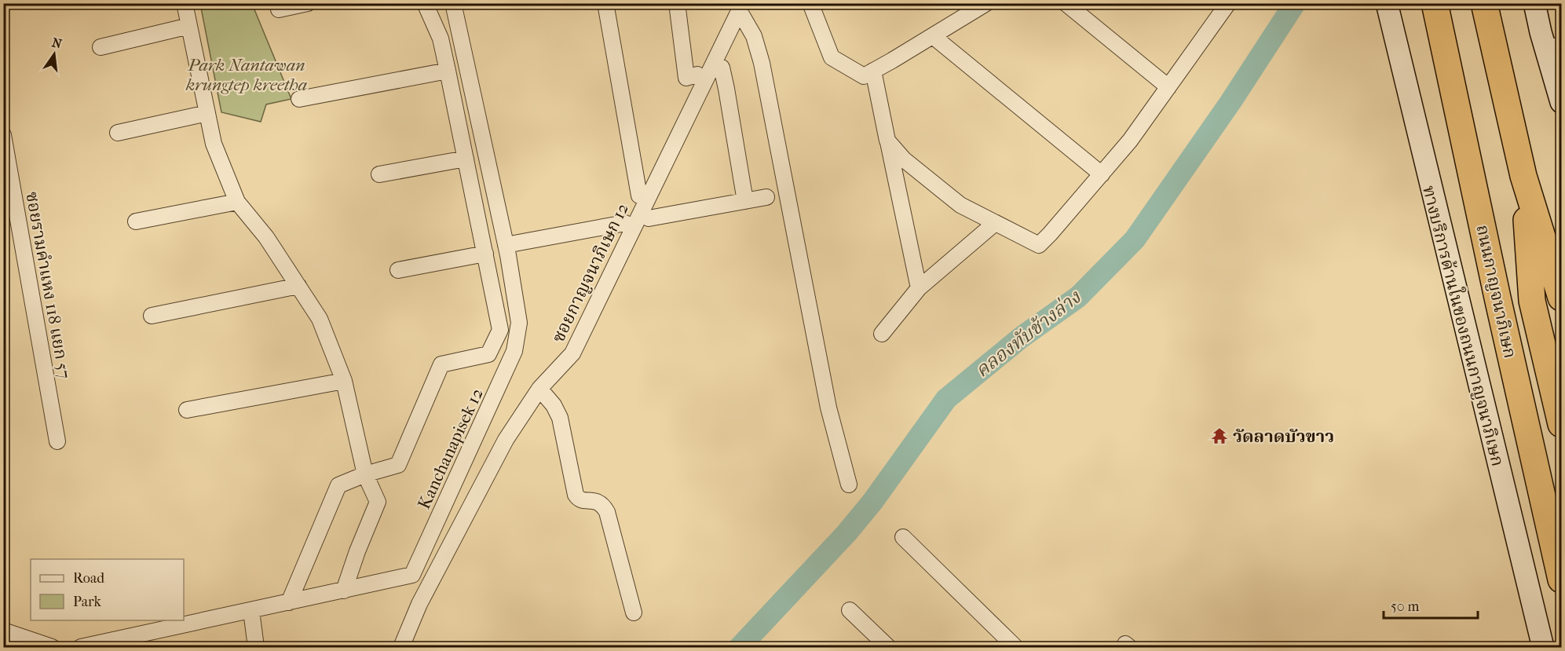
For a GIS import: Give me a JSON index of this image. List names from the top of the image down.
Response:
{
  "streets": {
    "highway": ["ถนนกาญจนาภิเษก"],
    "main road": ["ทางบริการด้านในของถนนกาญจนาภิเษก"],
    "street": ["ซอยกาญจนาภิเษก 12", "ซอยรามคำแหง 118 แยก 57", "Kanchanapisek 12"]
  },
  "water": ["คลองทับช้างล่าง"],
  "parks": ["Park Nantawan krungtep kreetha"],
  "places": {
    "temple": ["วัดลาดบัวขาว"]
  },
  "legend": ["Road", "Park"],
  "scale_bar": "50 m",
  "north": "top"
}
